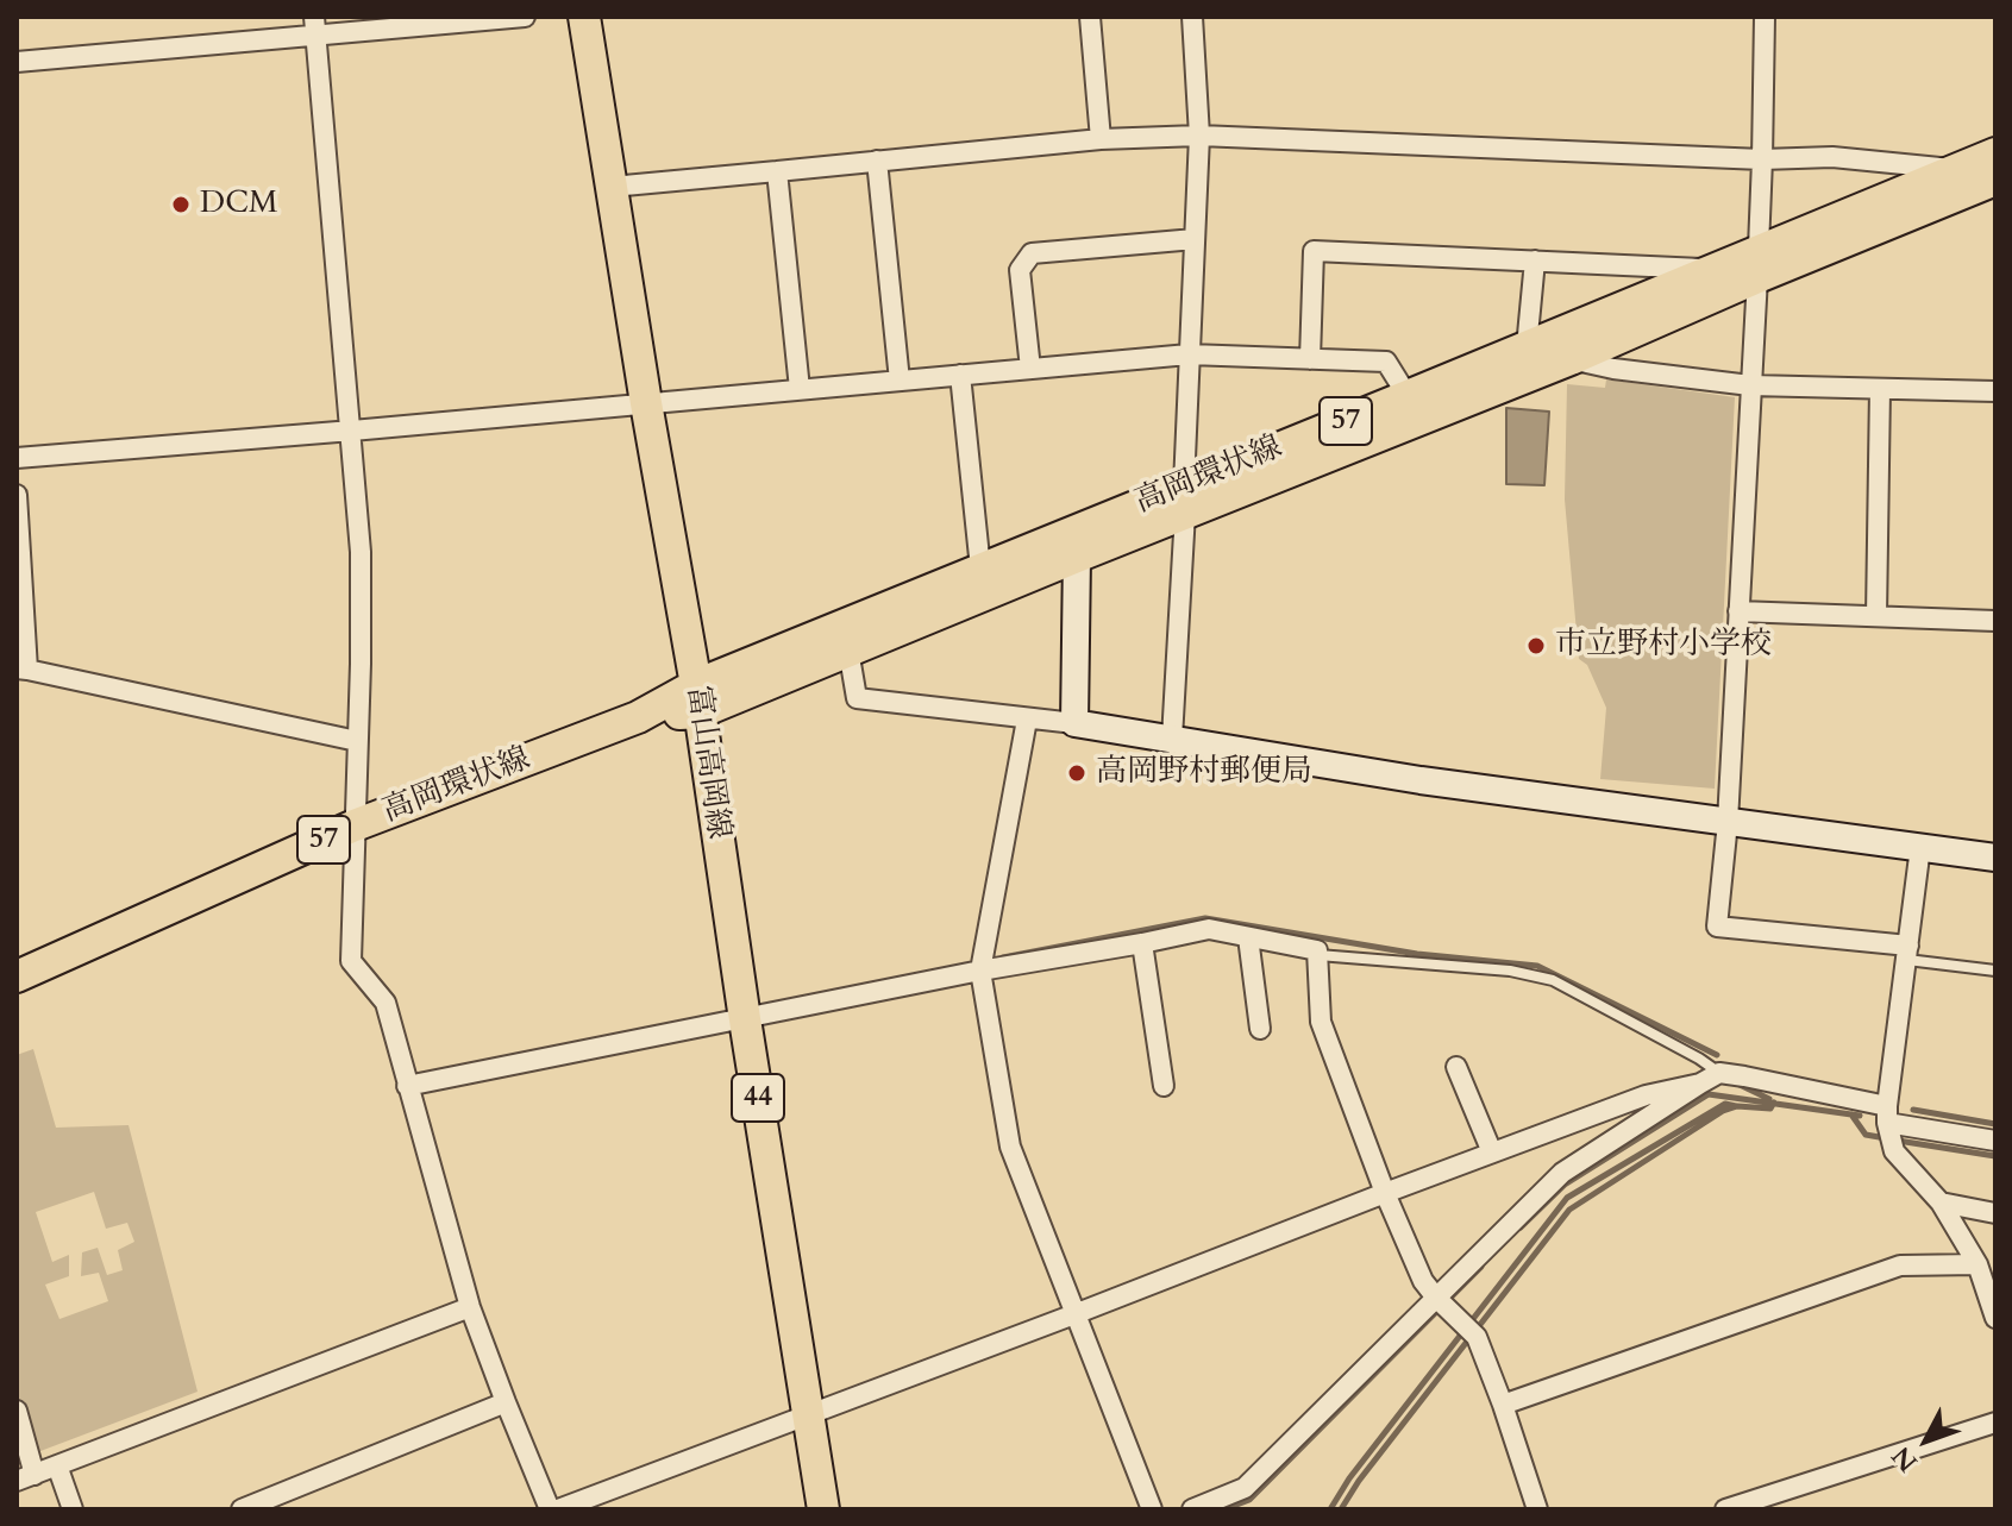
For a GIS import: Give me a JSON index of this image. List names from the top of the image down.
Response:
{
  "streets": {
    "main road": [
      "57",
      "高岡環状線",
      "富山高岡線",
      "44"
    ]
  },
  "crossings": [
    ["高岡環状線", "富山高岡線"]
  ],
  "places": ["DCM", "市立野村小学校", "高岡野村郵便局"],
  "north": "bottom left"
}
